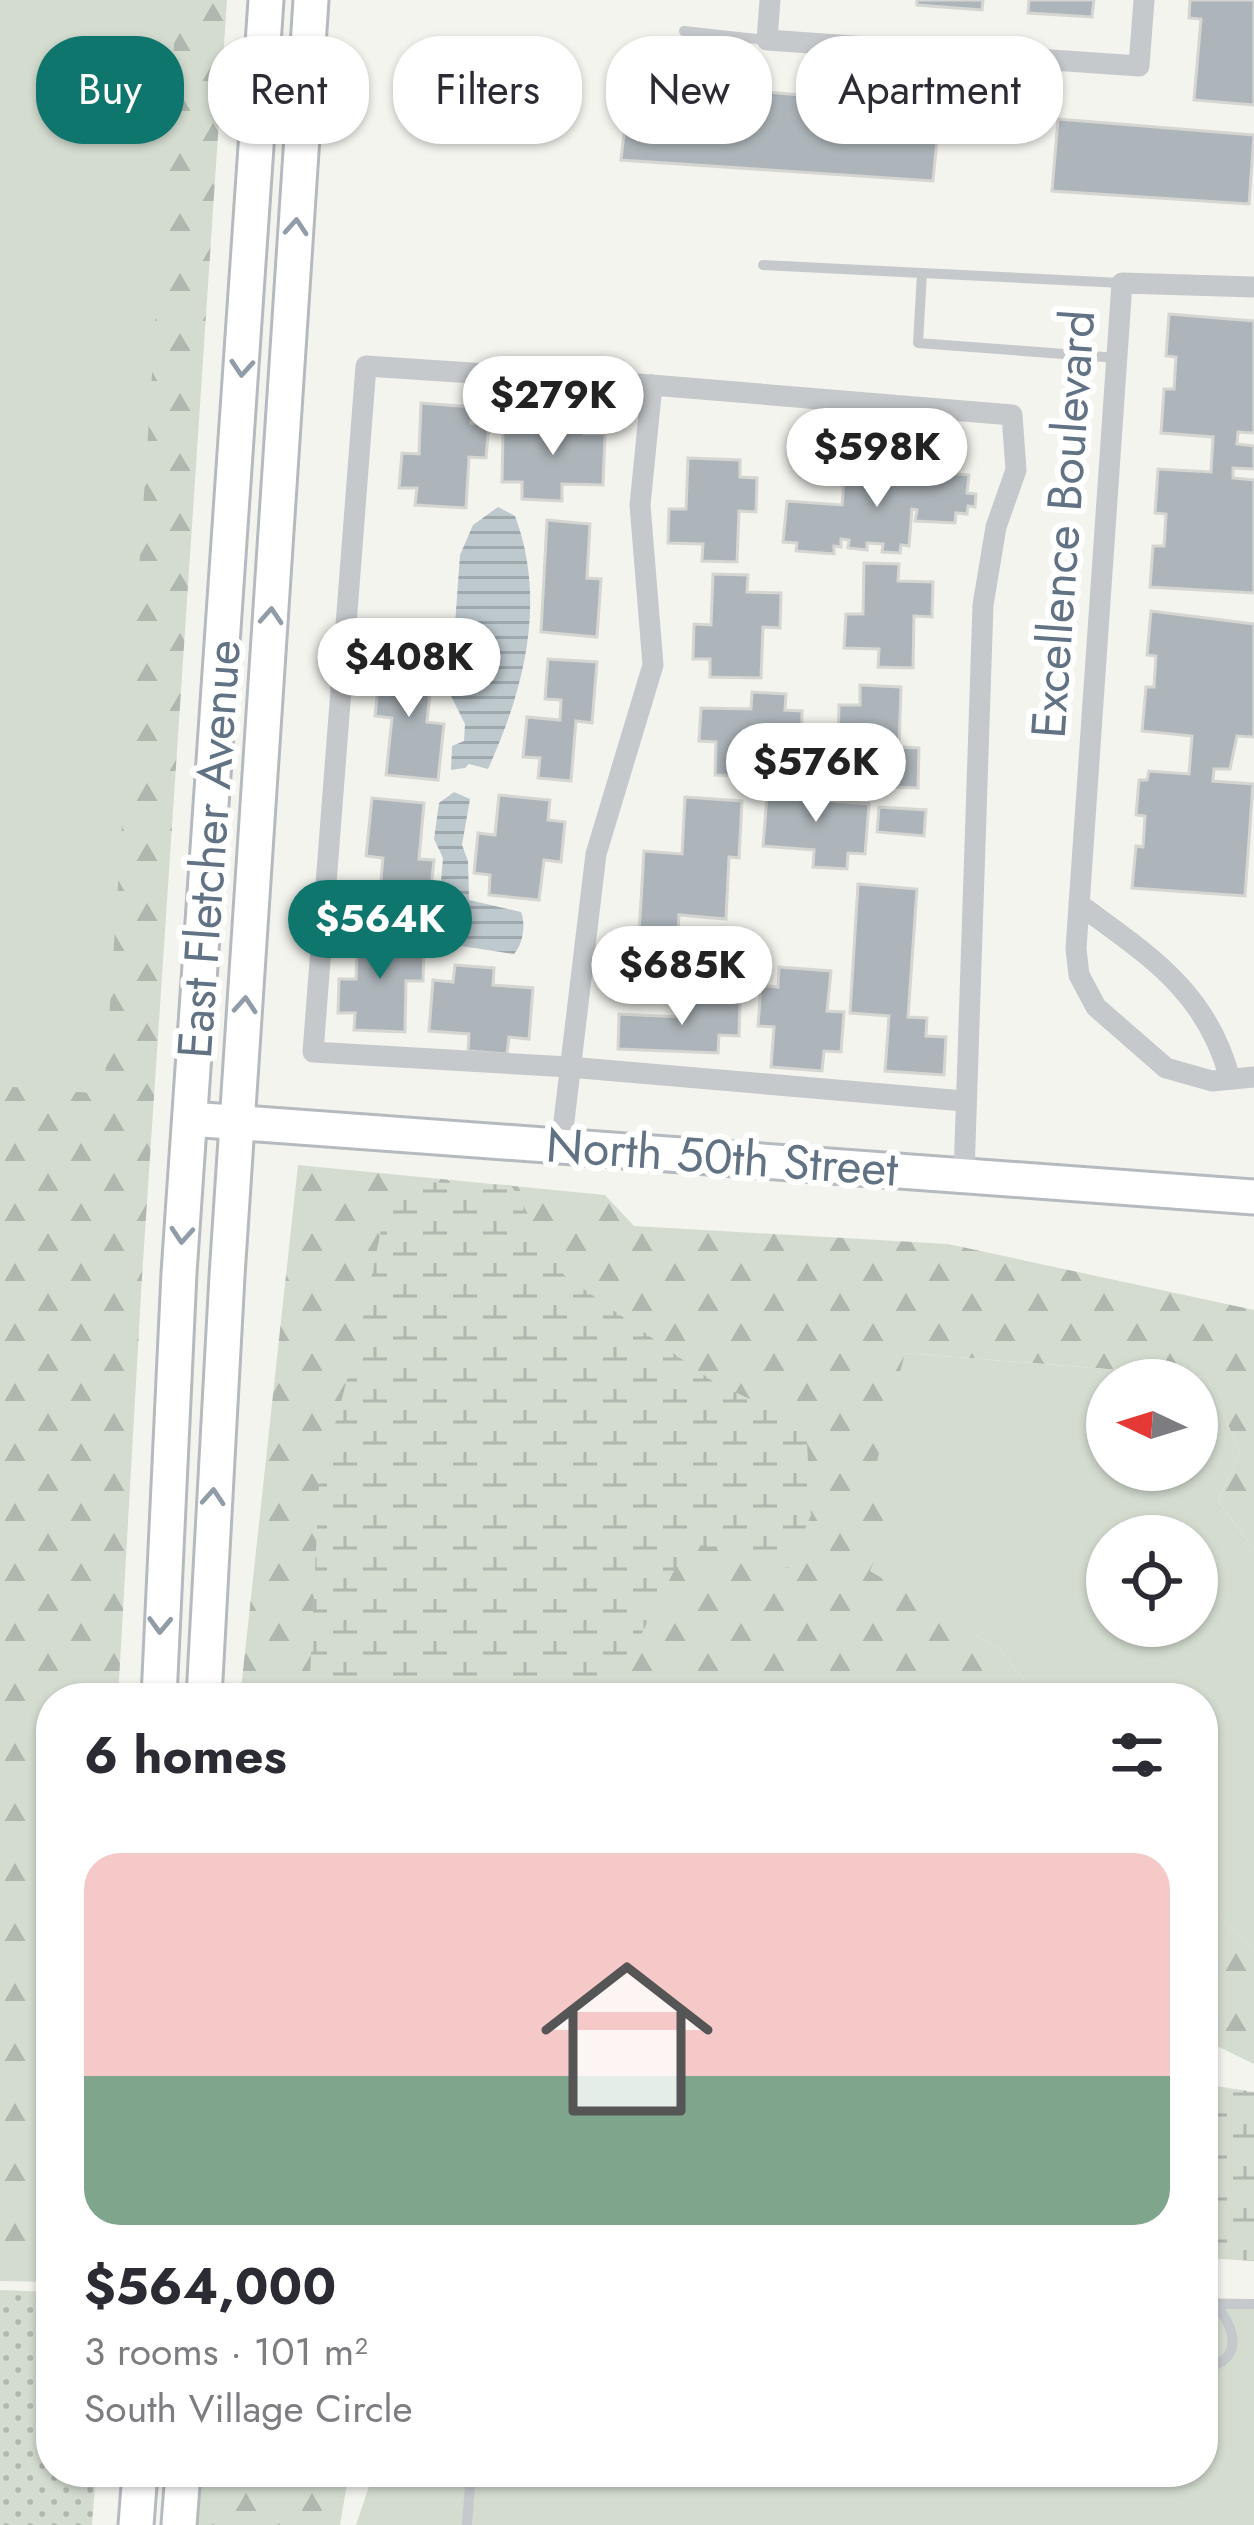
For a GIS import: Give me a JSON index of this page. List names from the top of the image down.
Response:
{
  "streets": {
    "main road": ["East Fletcher Avenue", "North 50th Street"],
    "street": ["Excellence Boulevard"]
  },
  "crossings": [
    ["East Fletcher Avenue", "North 50th Street"]
  ],
  "north": "left",
  "page": {
    "chip": [
      "Buy",
      "Rent",
      "Filters",
      "New",
      "Apartment"
    ],
    "price": [
      "$279K",
      "$598K",
      "$408K",
      "$576K",
      "$564K",
      "$685K"
    ],
    "heading": "6 homes",
    "list": [
      {
        "name": "$564,000",
        "note": "3 rooms · 101 m² · South Village Circle"
      }
    ]
  }
}
